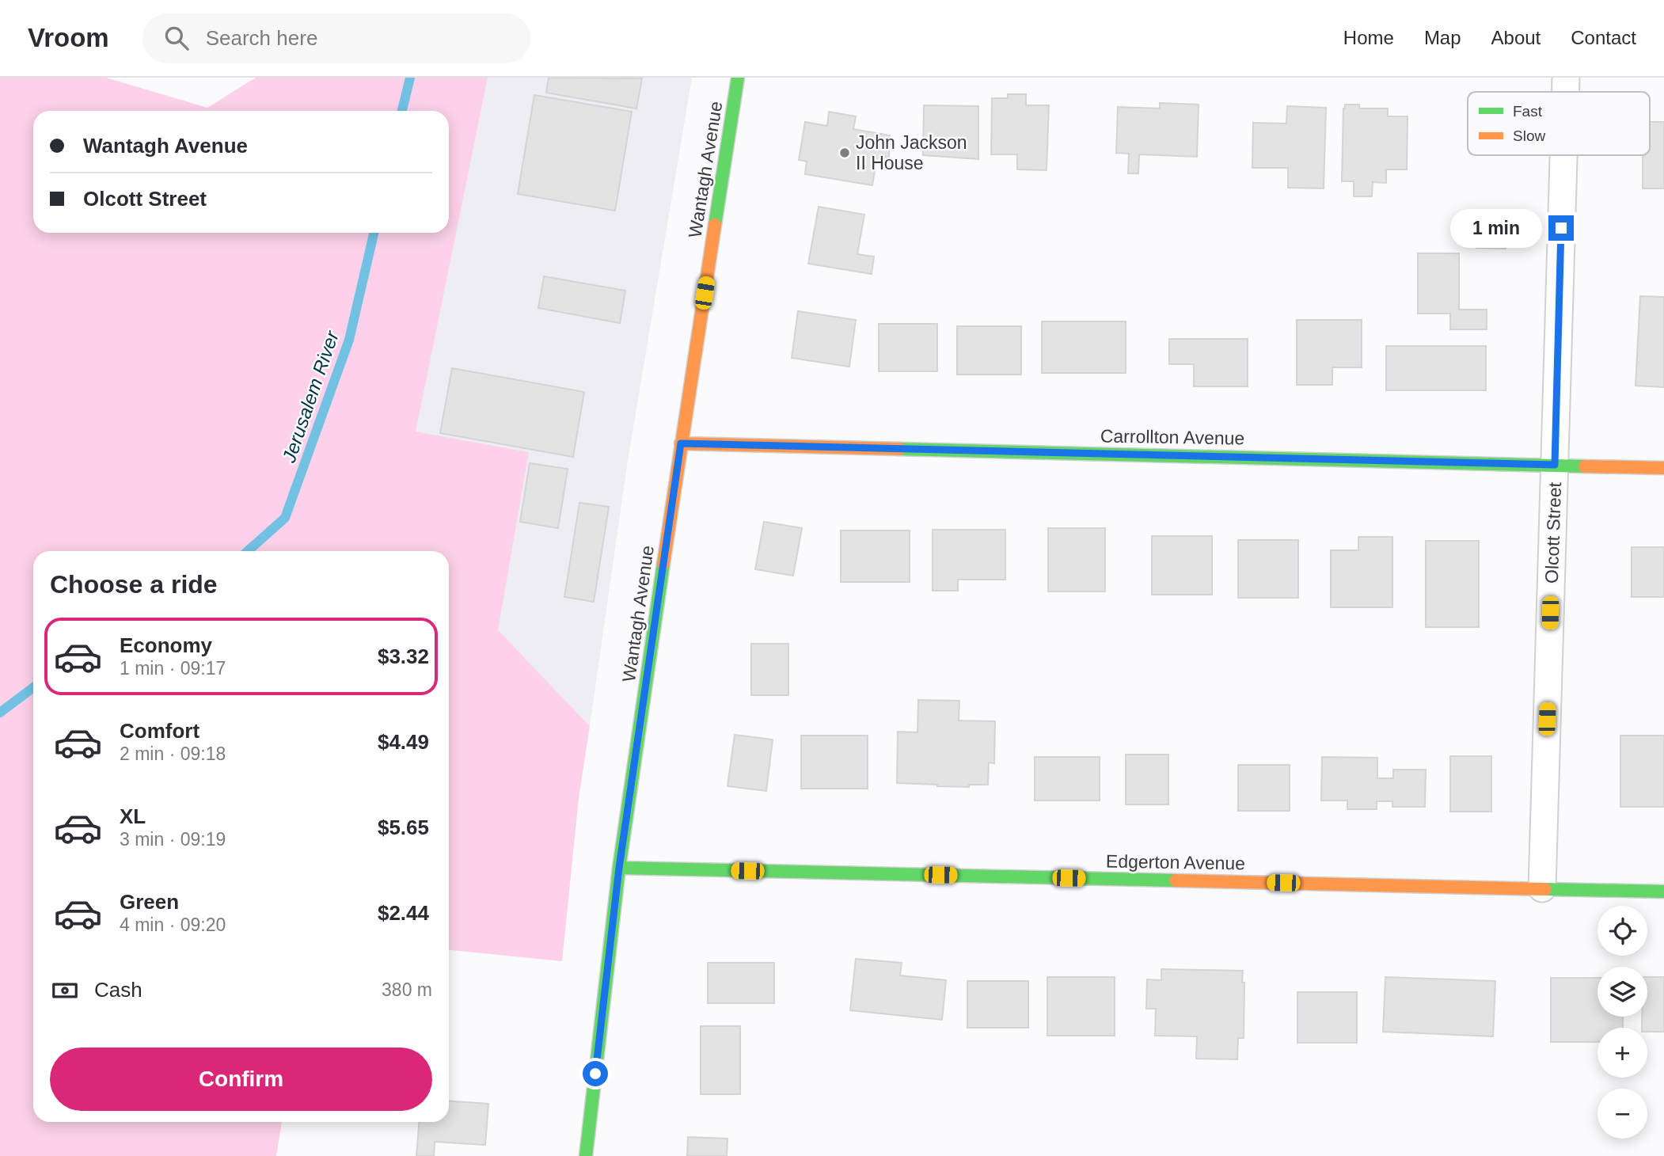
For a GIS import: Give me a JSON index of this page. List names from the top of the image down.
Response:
{
  "streets": {
    "street": [
      "Wantagh Avenue",
      "Carrollton Avenue",
      "Olcott Street",
      "Edgerton Avenue"
    ]
  },
  "crossings": [
    ["Wantagh Avenue", "Carrollton Avenue"],
    ["Wantagh Avenue", "Edgerton Avenue"],
    ["Carrollton Avenue", "Olcott Street"],
    ["Olcott Street", "Edgerton Avenue"]
  ],
  "water": ["Jerusalem River"],
  "places": ["John Jackson II House"],
  "legend": ["Fast", "Slow"],
  "page": {
    "header": "Vroom",
    "search": "Search here",
    "nav": [
      "Home",
      "Map",
      "About",
      "Contact"
    ],
    "banner": ["Wantagh Avenue", "Olcott Street"],
    "bubble": "1 min",
    "heading": "Choose a ride",
    "list": [
      {
        "name": "Economy",
        "note": "1 min · 09:17",
        "value": "$3.32"
      },
      {
        "name": "Comfort",
        "note": "2 min · 09:18",
        "value": "$4.49"
      },
      {
        "name": "XL",
        "note": "3 min · 09:19",
        "value": "$5.65"
      },
      {
        "name": "Green",
        "note": "4 min · 09:20",
        "value": "$2.44"
      }
    ],
    "map_buttons": ["+", "−"],
    "pay": ["Cash", "380 m"],
    "buttons": "Confirm"
  }
}
